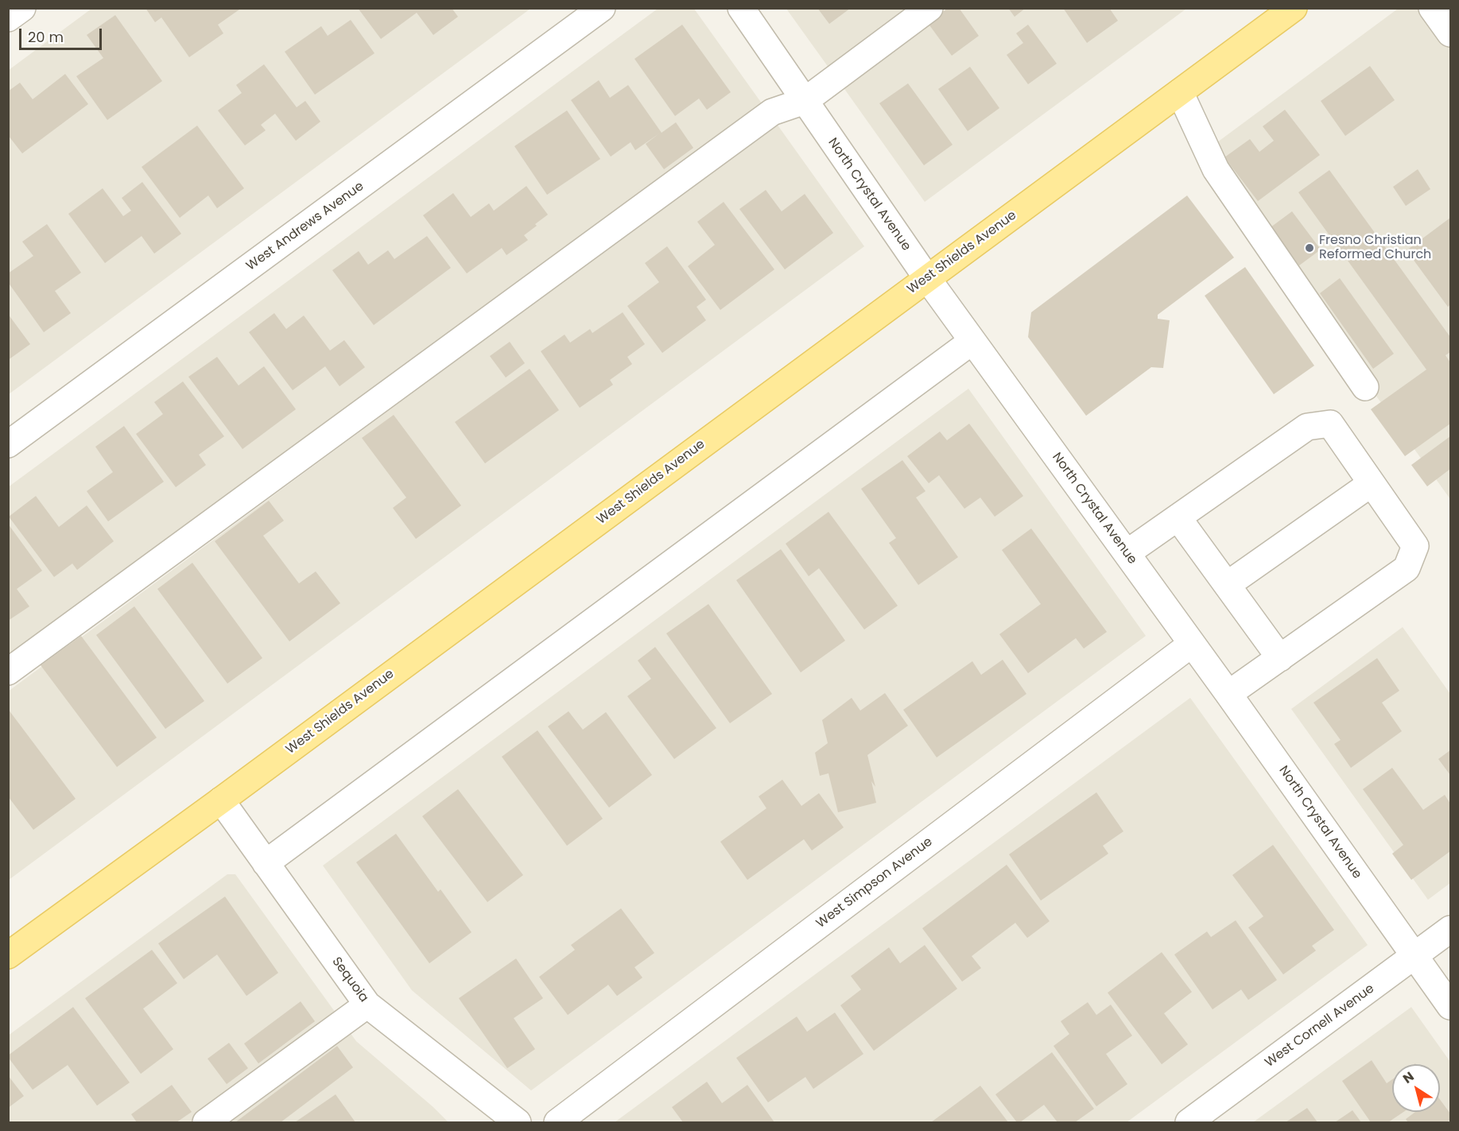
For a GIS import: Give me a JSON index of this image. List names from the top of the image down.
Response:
{
  "streets": {
    "main road": ["West Shields Avenue"],
    "street": [
      "North Crystal Avenue",
      "West Andrews Avenue",
      "West Simpson Avenue",
      "Sequoia",
      "West Cornell Avenue"
    ]
  },
  "crossings": [
    ["North Crystal Avenue", "West Shields Avenue"],
    ["North Crystal Avenue", "West Simpson Avenue"],
    ["North Crystal Avenue", "West Cornell Avenue"],
    ["West Shields Avenue", "Sequoia"]
  ],
  "places": ["Fresno Christian Reformed Church"],
  "scale_bar": "20 m",
  "north": "top left"
}
